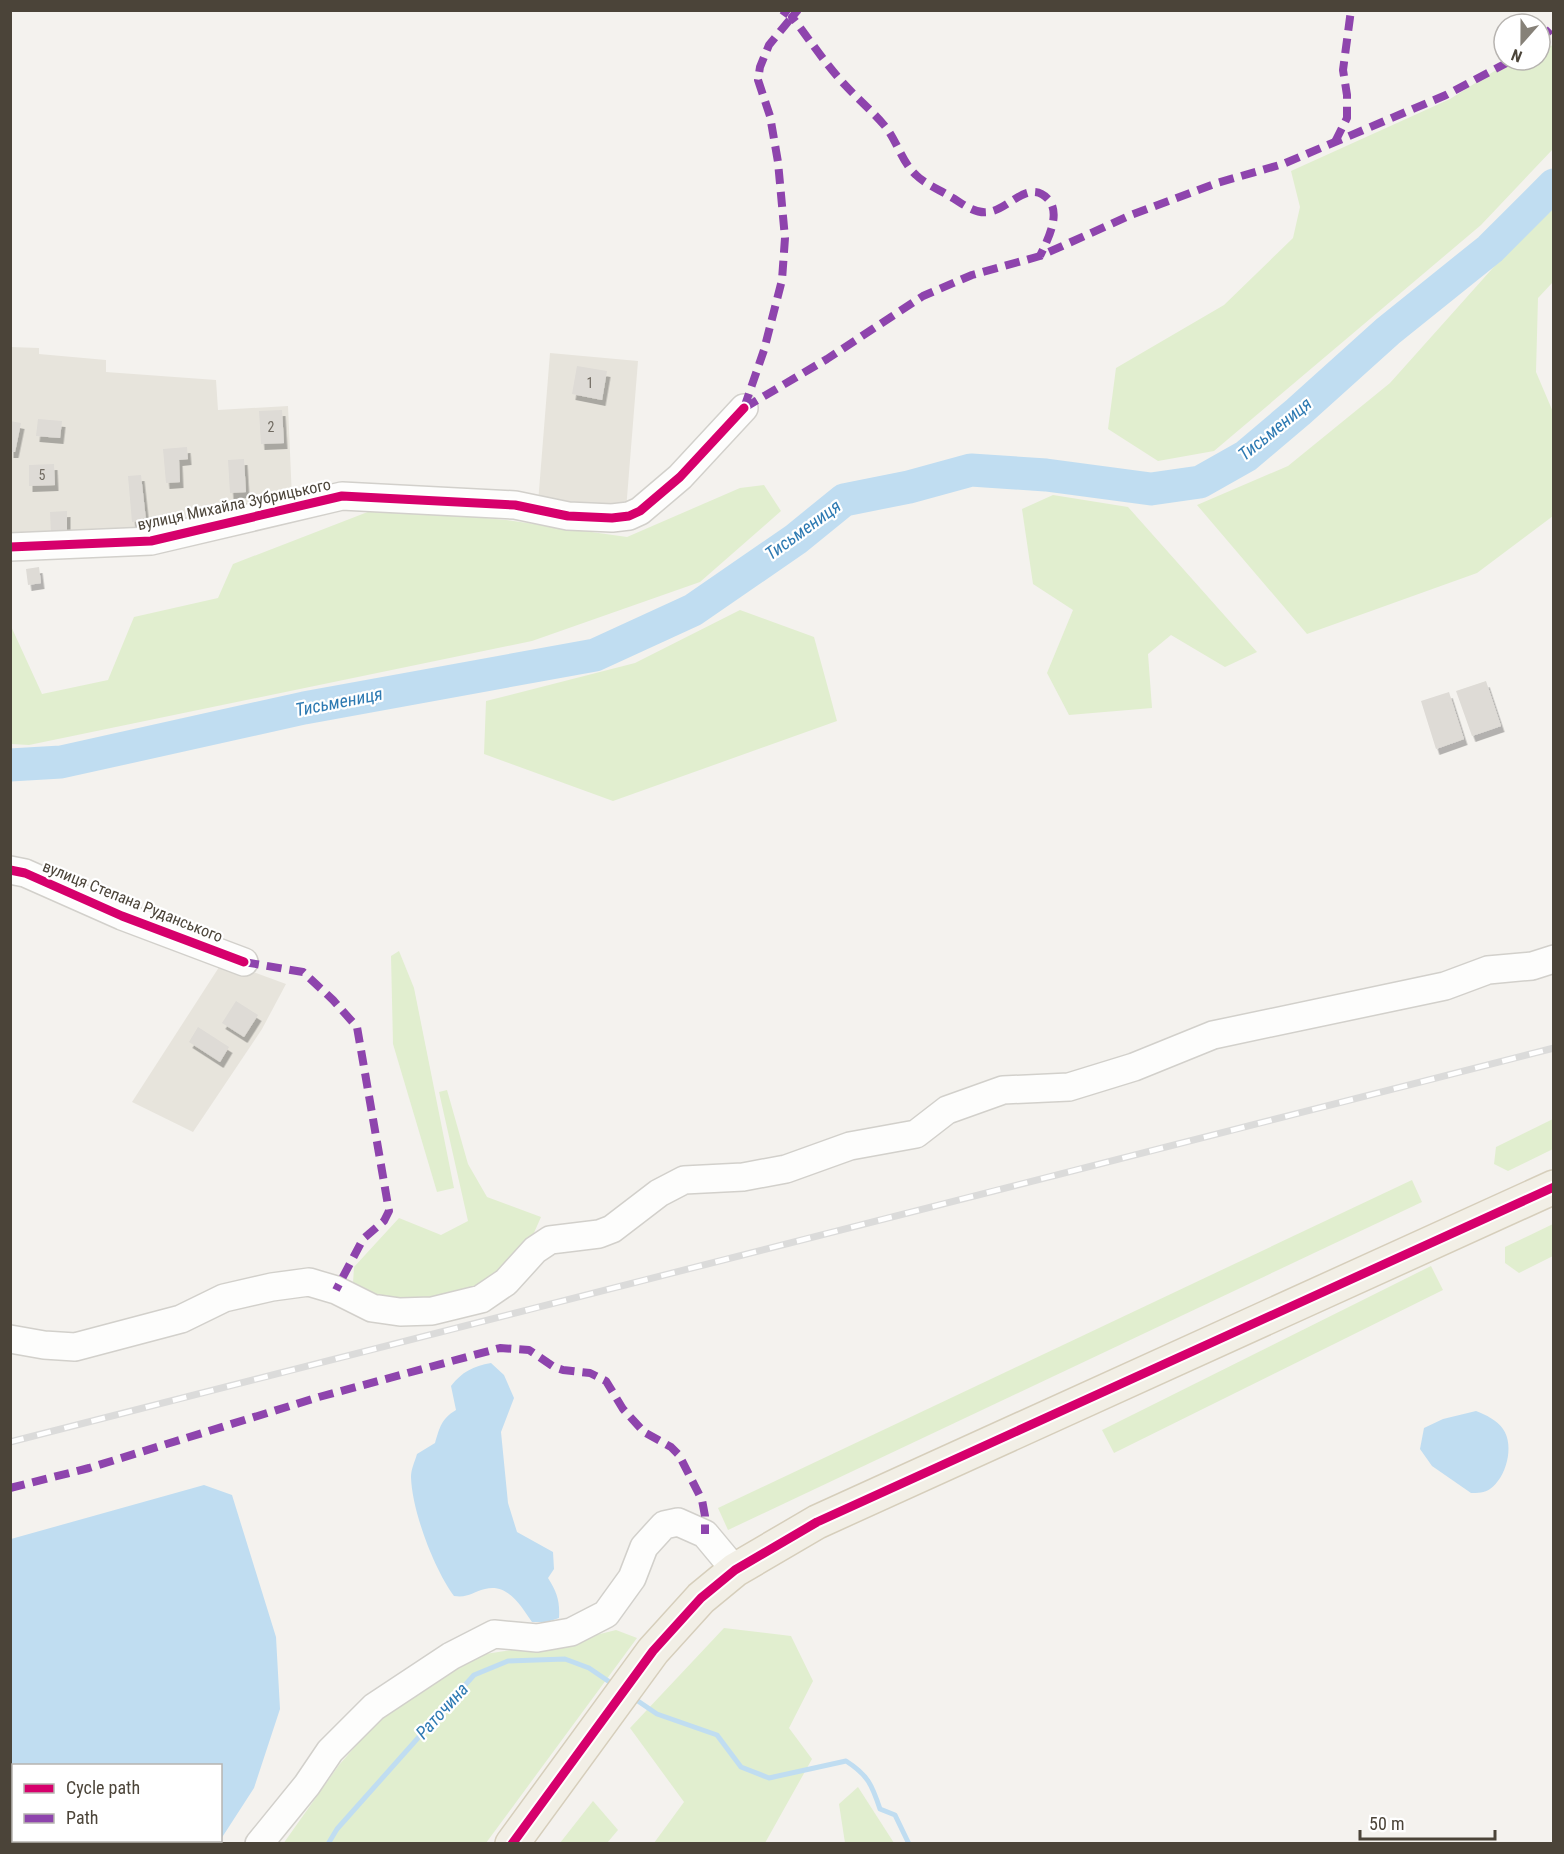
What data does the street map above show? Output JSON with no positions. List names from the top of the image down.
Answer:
{
  "streets": {
    "street": ["вулиця Михайла Зубрицького", "вулиця Степана Руданського"]
  },
  "water": ["Тисьмениця", "Раточина"],
  "house_numbers": ["1", "2", "5"],
  "legend": ["Cycle path", "Path"],
  "scale_bar": "50 m",
  "north": "bottom"
}
